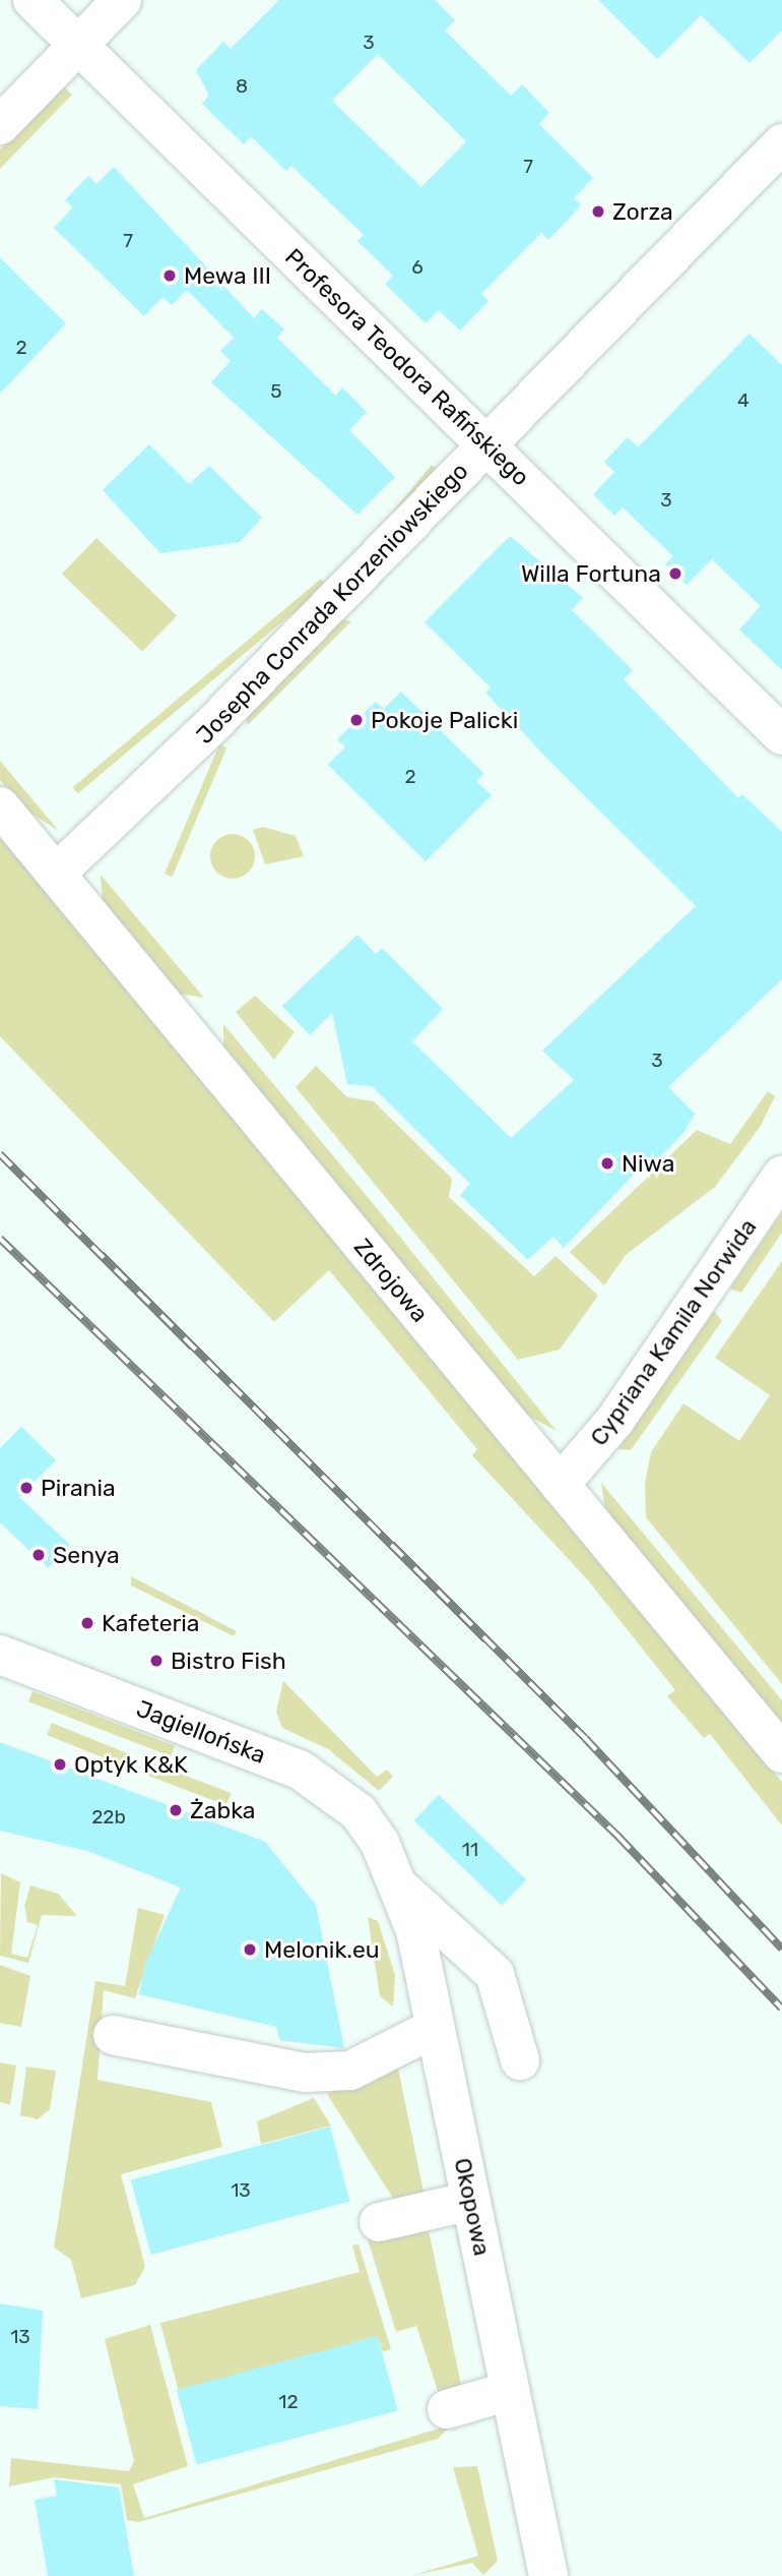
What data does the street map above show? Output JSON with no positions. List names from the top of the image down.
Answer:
{
  "streets": {
    "street": [
      "Profesora Teodora Rafińskiego",
      "Josepha Conrada Korzeniowskiego",
      "Zdrojowa",
      "Cypriana Kamila Norwida",
      "Jagiellońska",
      "Okopowa"
    ]
  },
  "crossings": [
    ["Profesora Teodora Rafińskiego", "Josepha Conrada Korzeniowskiego"],
    ["Josepha Conrada Korzeniowskiego", "Zdrojowa"],
    ["Zdrojowa", "Cypriana Kamila Norwida"],
    ["Jagiellońska", "Okopowa"]
  ],
  "places": [
    "Zorza",
    "Mewa III",
    "Willa Fortuna",
    "Pokoje Palicki",
    "Niwa",
    "Pirania",
    "Senya",
    "Kafeteria",
    "Bistro Fish",
    "Optyk K&K",
    "Żabka",
    "Melonik.eu"
  ],
  "house_numbers": [
    "3",
    "8",
    "7",
    "7",
    "6",
    "2",
    "5",
    "4",
    "3",
    "2",
    "3",
    "22b",
    "11",
    "13",
    "13",
    "12"
  ]
}
